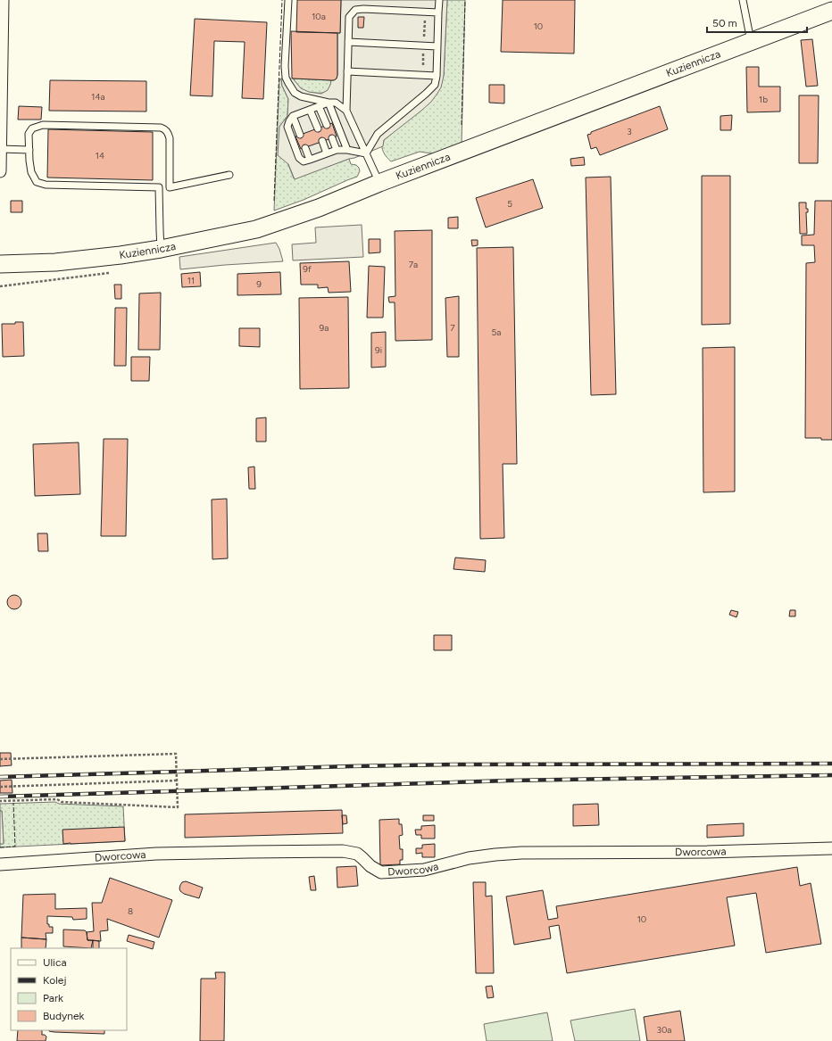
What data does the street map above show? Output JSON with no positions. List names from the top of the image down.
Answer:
{
  "streets": {
    "main road": ["Kuziennicza"],
    "street": ["Dworcowa"]
  },
  "house_numbers": [
    "10a",
    "10",
    "14a",
    "1b",
    "3",
    "14",
    "5",
    "7a",
    "9f",
    "11",
    "9",
    "9a",
    "7",
    "5a",
    "9i",
    "8",
    "10",
    "30a"
  ],
  "legend": [
    "Ulica",
    "Kolej",
    "Park",
    "Budynek"
  ],
  "scale_bar": "50 m"
}
